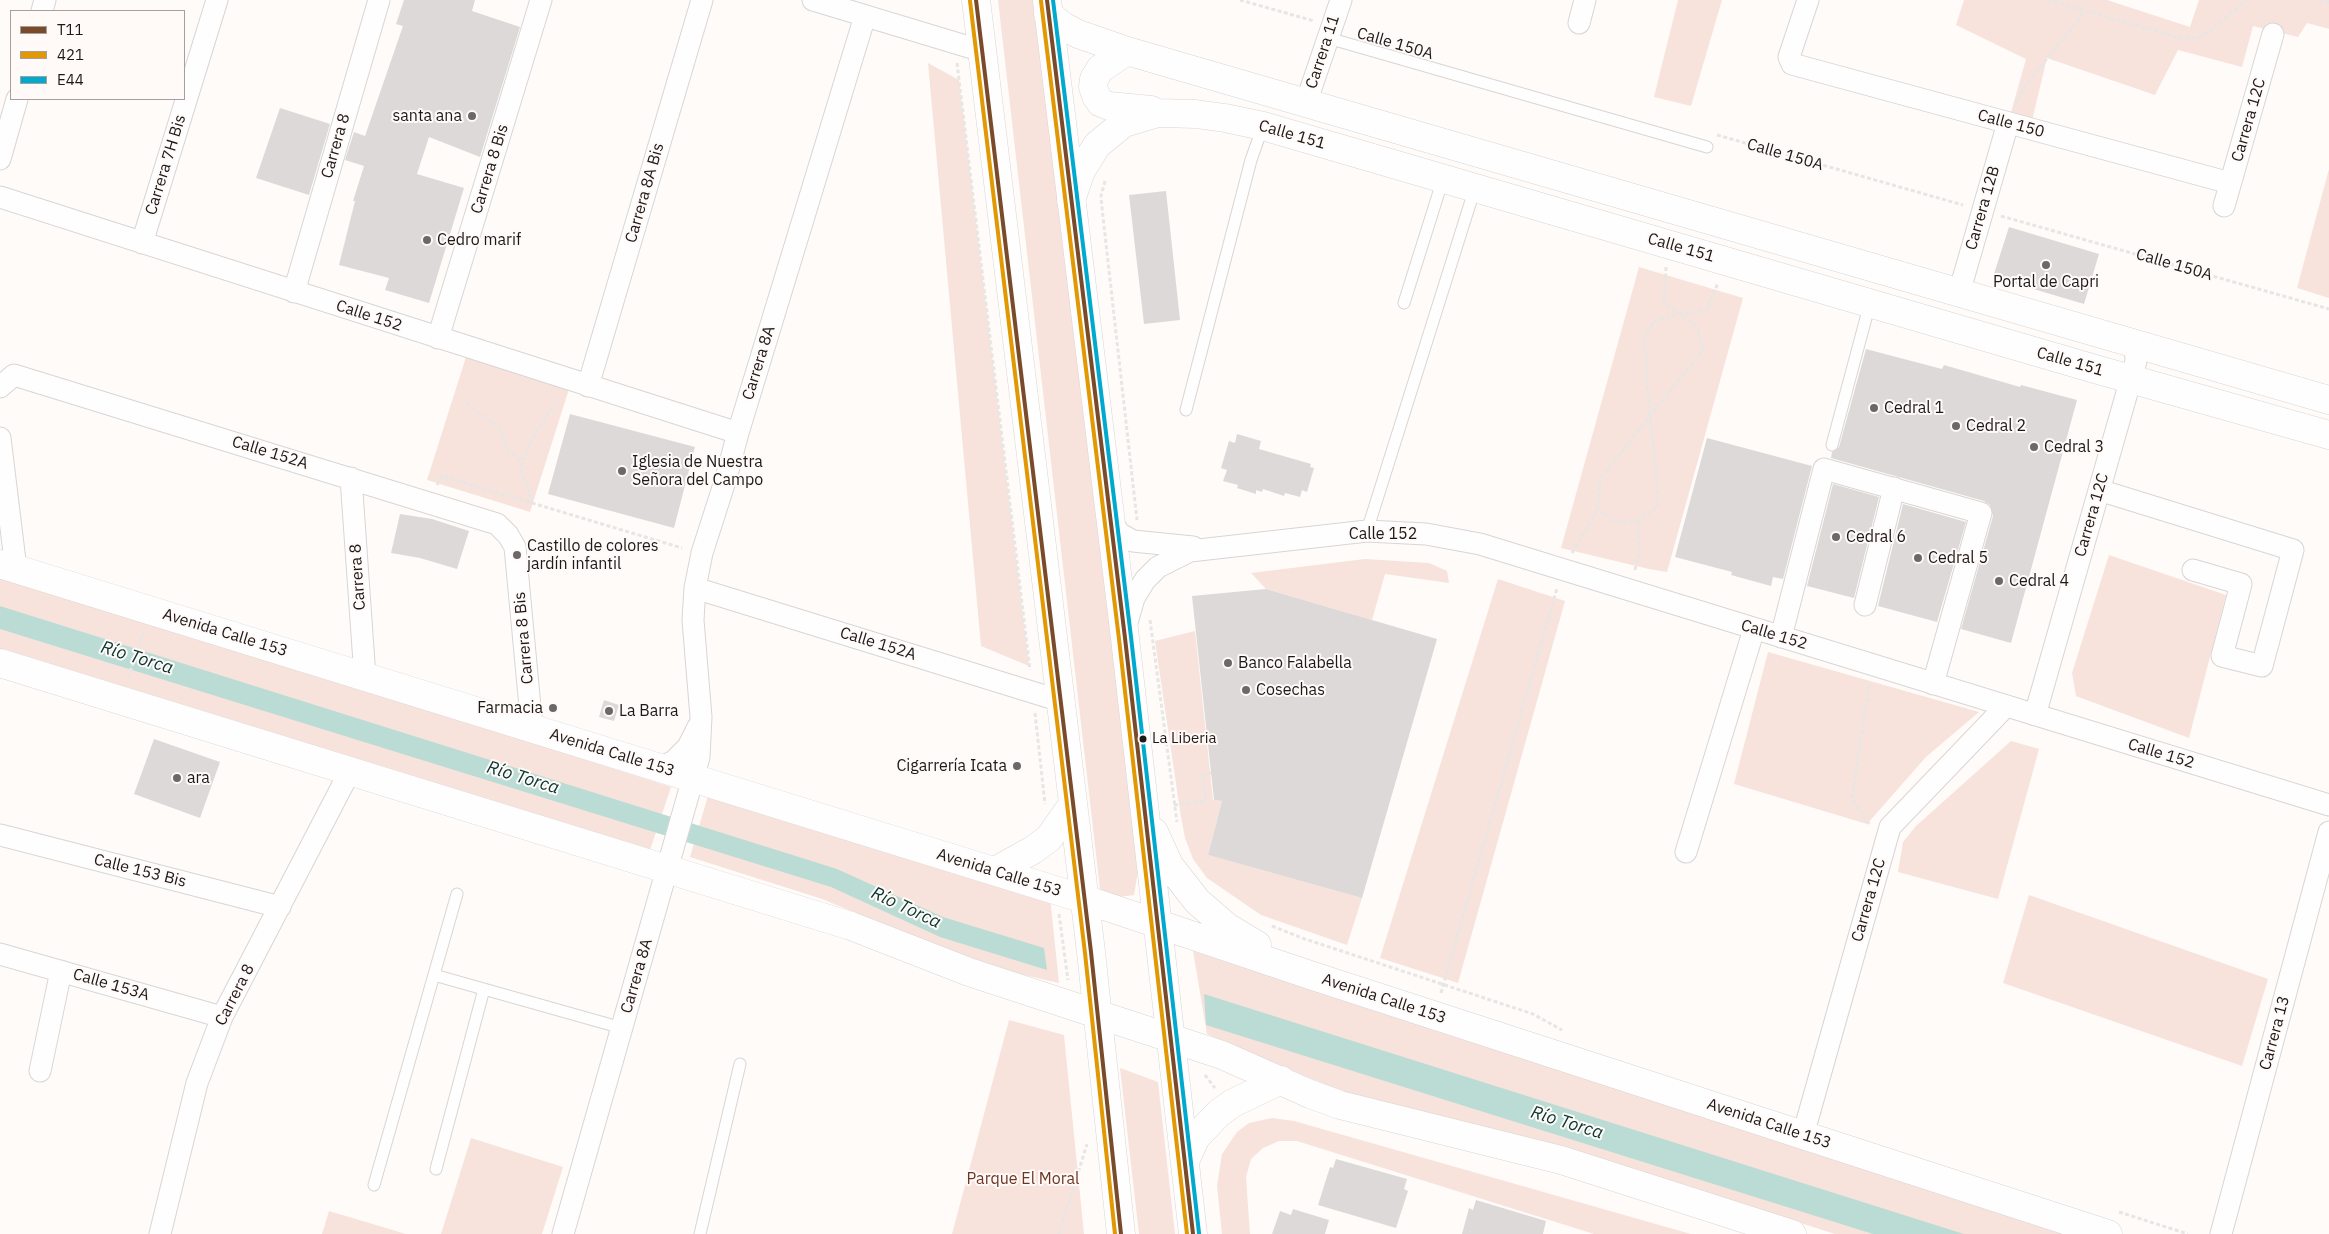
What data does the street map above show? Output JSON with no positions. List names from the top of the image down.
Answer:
{
  "streets": {
    "main road": ["Calle 151", "Avenida Calle 153"],
    "street": [
      "Carrera 11",
      "Carrera 12C",
      "Calle 150",
      "Carrera 8",
      "Carrera 7H Bis",
      "Carrera 8 Bis",
      "Carrera 8A Bis",
      "Carrera 12B",
      "Calle 152",
      "Carrera 8A",
      "Calle 152A",
      "Calle 153 Bis",
      "Calle 153A",
      "Carrera 13"
    ],
    "path": ["Calle 150A"]
  },
  "crossings": [
    ["Calle 150A", "Carrera 12B"],
    ["Carrera 12C", "Calle 150"],
    ["Carrera 12C", "Calle 151"],
    ["Carrera 12C", "Calle 152"],
    ["Carrera 12C", "Avenida Calle 153"],
    ["Calle 150", "Carrera 12B"],
    ["Carrera 8", "Calle 152"],
    ["Carrera 8", "Calle 152A"],
    ["Carrera 8", "Avenida Calle 153"],
    ["Carrera 8", "Calle 153 Bis"],
    ["Carrera 8", "Calle 153A"],
    ["Carrera 7H Bis", "Calle 152"],
    ["Carrera 8 Bis", "Calle 152"],
    ["Carrera 8 Bis", "Calle 152A"],
    ["Carrera 8 Bis", "Avenida Calle 153"],
    ["Carrera 8A Bis", "Calle 152"],
    ["Calle 152", "Carrera 8A"],
    ["Carrera 8A", "Calle 152A"],
    ["Carrera 8A", "Avenida Calle 153"]
  ],
  "water": ["Río Torca"],
  "parks": ["Parque El Moral"],
  "places": [
    "santa ana",
    "Cedro marif",
    "Portal de Capri",
    "Cedral 1",
    "Cedral 2",
    "Cedral 3",
    "Iglesia de Nuestra Señora del Campo",
    "Cedral 6",
    "Castillo de colores jardín infantil",
    "Cedral 5",
    "Cedral 4",
    "Banco Falabella",
    "Cosechas",
    "Farmacia",
    "La Barra",
    "La Liberia",
    "Cigarrería Icata",
    "ara"
  ],
  "lines": ["transit line T11", "transit line E44", "transit line 421"],
  "legend": ["T11", "421", "E44"]
}
